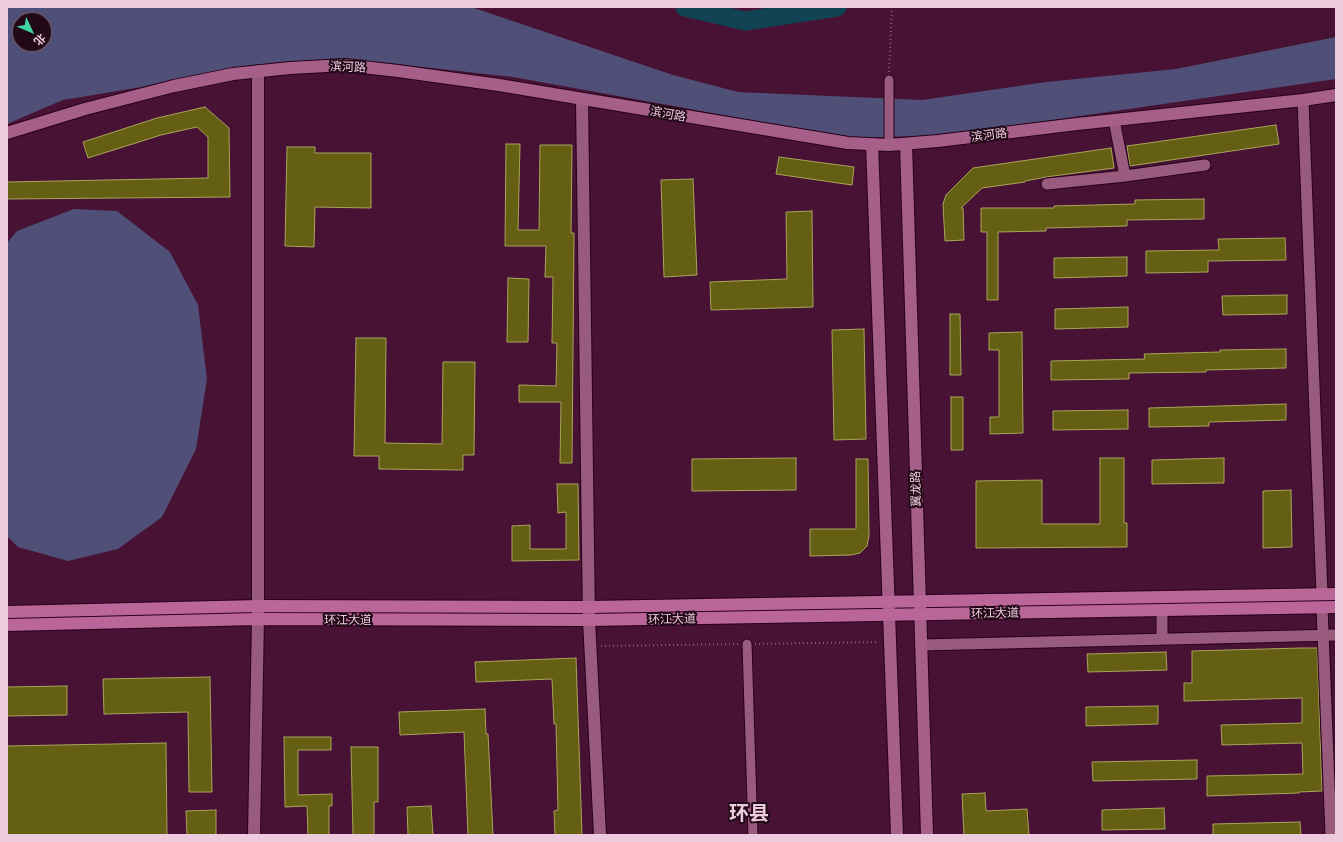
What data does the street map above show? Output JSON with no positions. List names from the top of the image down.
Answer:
{
  "streets": {
    "highway": ["环江大道"],
    "main road": ["滨河路", "翼龙路"]
  },
  "crossings": [
    ["滨河路", "翼龙路"],
    ["翼龙路", "环江大道"]
  ],
  "districts": ["环县"],
  "north": "bottom right"
}
